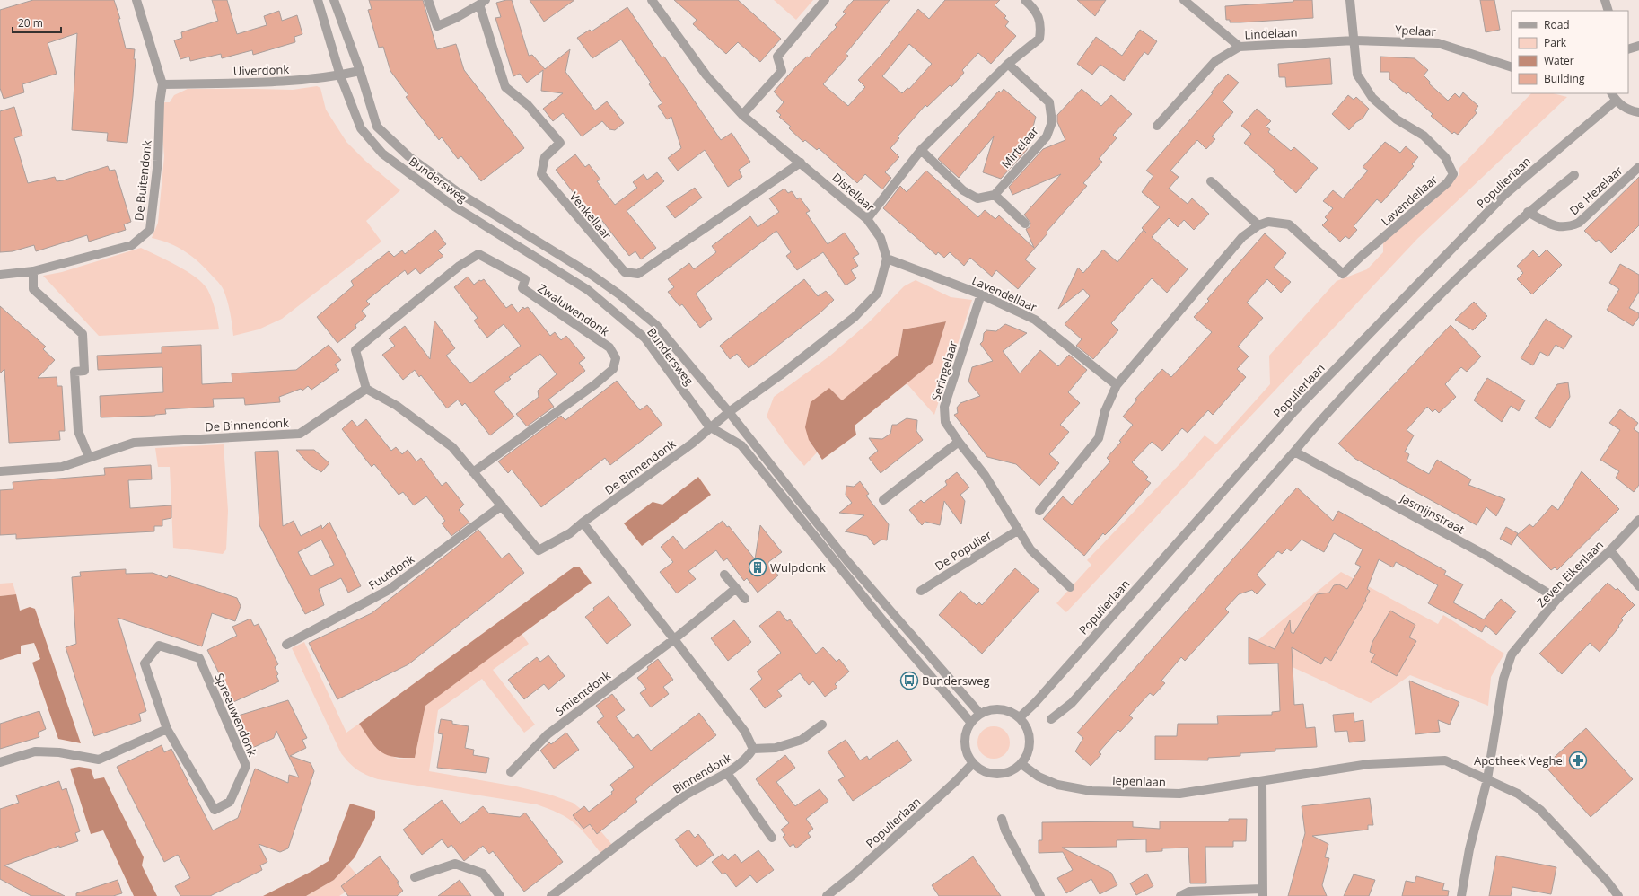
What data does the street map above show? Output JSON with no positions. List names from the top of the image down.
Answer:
{
  "streets": {
    "street": [
      "Ypelaar",
      "Lindelaan",
      "Uiverdonk",
      "Mirtelaar",
      "Bundersweg",
      "De Buitendonk",
      "Populierlaan",
      "De Hezelaar",
      "Distellaar",
      "Lavendellaar",
      "Venkellaar",
      "Zwaluwendonk",
      "Seringelaar",
      "De Binnendonk",
      "Jasmijnstraat",
      "De Populier",
      "Fuutdonk",
      "Zeven Eikenlaan",
      "Smientdonk",
      "Spreeuwendonk",
      "Binnendonk",
      "Iepenlaan"
    ]
  },
  "crossings": [
    ["Ypelaar", "Lindelaan"],
    ["Ypelaar", "Lavendellaar"],
    ["Lindelaan", "Lavendellaar"],
    ["Uiverdonk", "Bundersweg"],
    ["Uiverdonk", "De Buitendonk"],
    ["Bundersweg", "Populierlaan"],
    ["Bundersweg", "De Binnendonk"],
    ["Bundersweg", "Iepenlaan"],
    ["Populierlaan", "Iepenlaan"],
    ["Distellaar", "Lavendellaar"],
    ["Distellaar", "Venkellaar"],
    ["Lavendellaar", "Seringelaar"],
    ["Zwaluwendonk", "De Binnendonk"],
    ["De Binnendonk", "Fuutdonk"],
    ["Jasmijnstraat", "Zeven Eikenlaan"],
    ["Zeven Eikenlaan", "Iepenlaan"]
  ],
  "places": {
    "building": ["Wulpdonk"],
    "bus stop": ["Bundersweg"],
    "pharmacy": ["Apotheek Veghel"]
  },
  "legend": [
    "Road",
    "Park",
    "Water",
    "Building"
  ],
  "scale_bar": "20 m"
}
